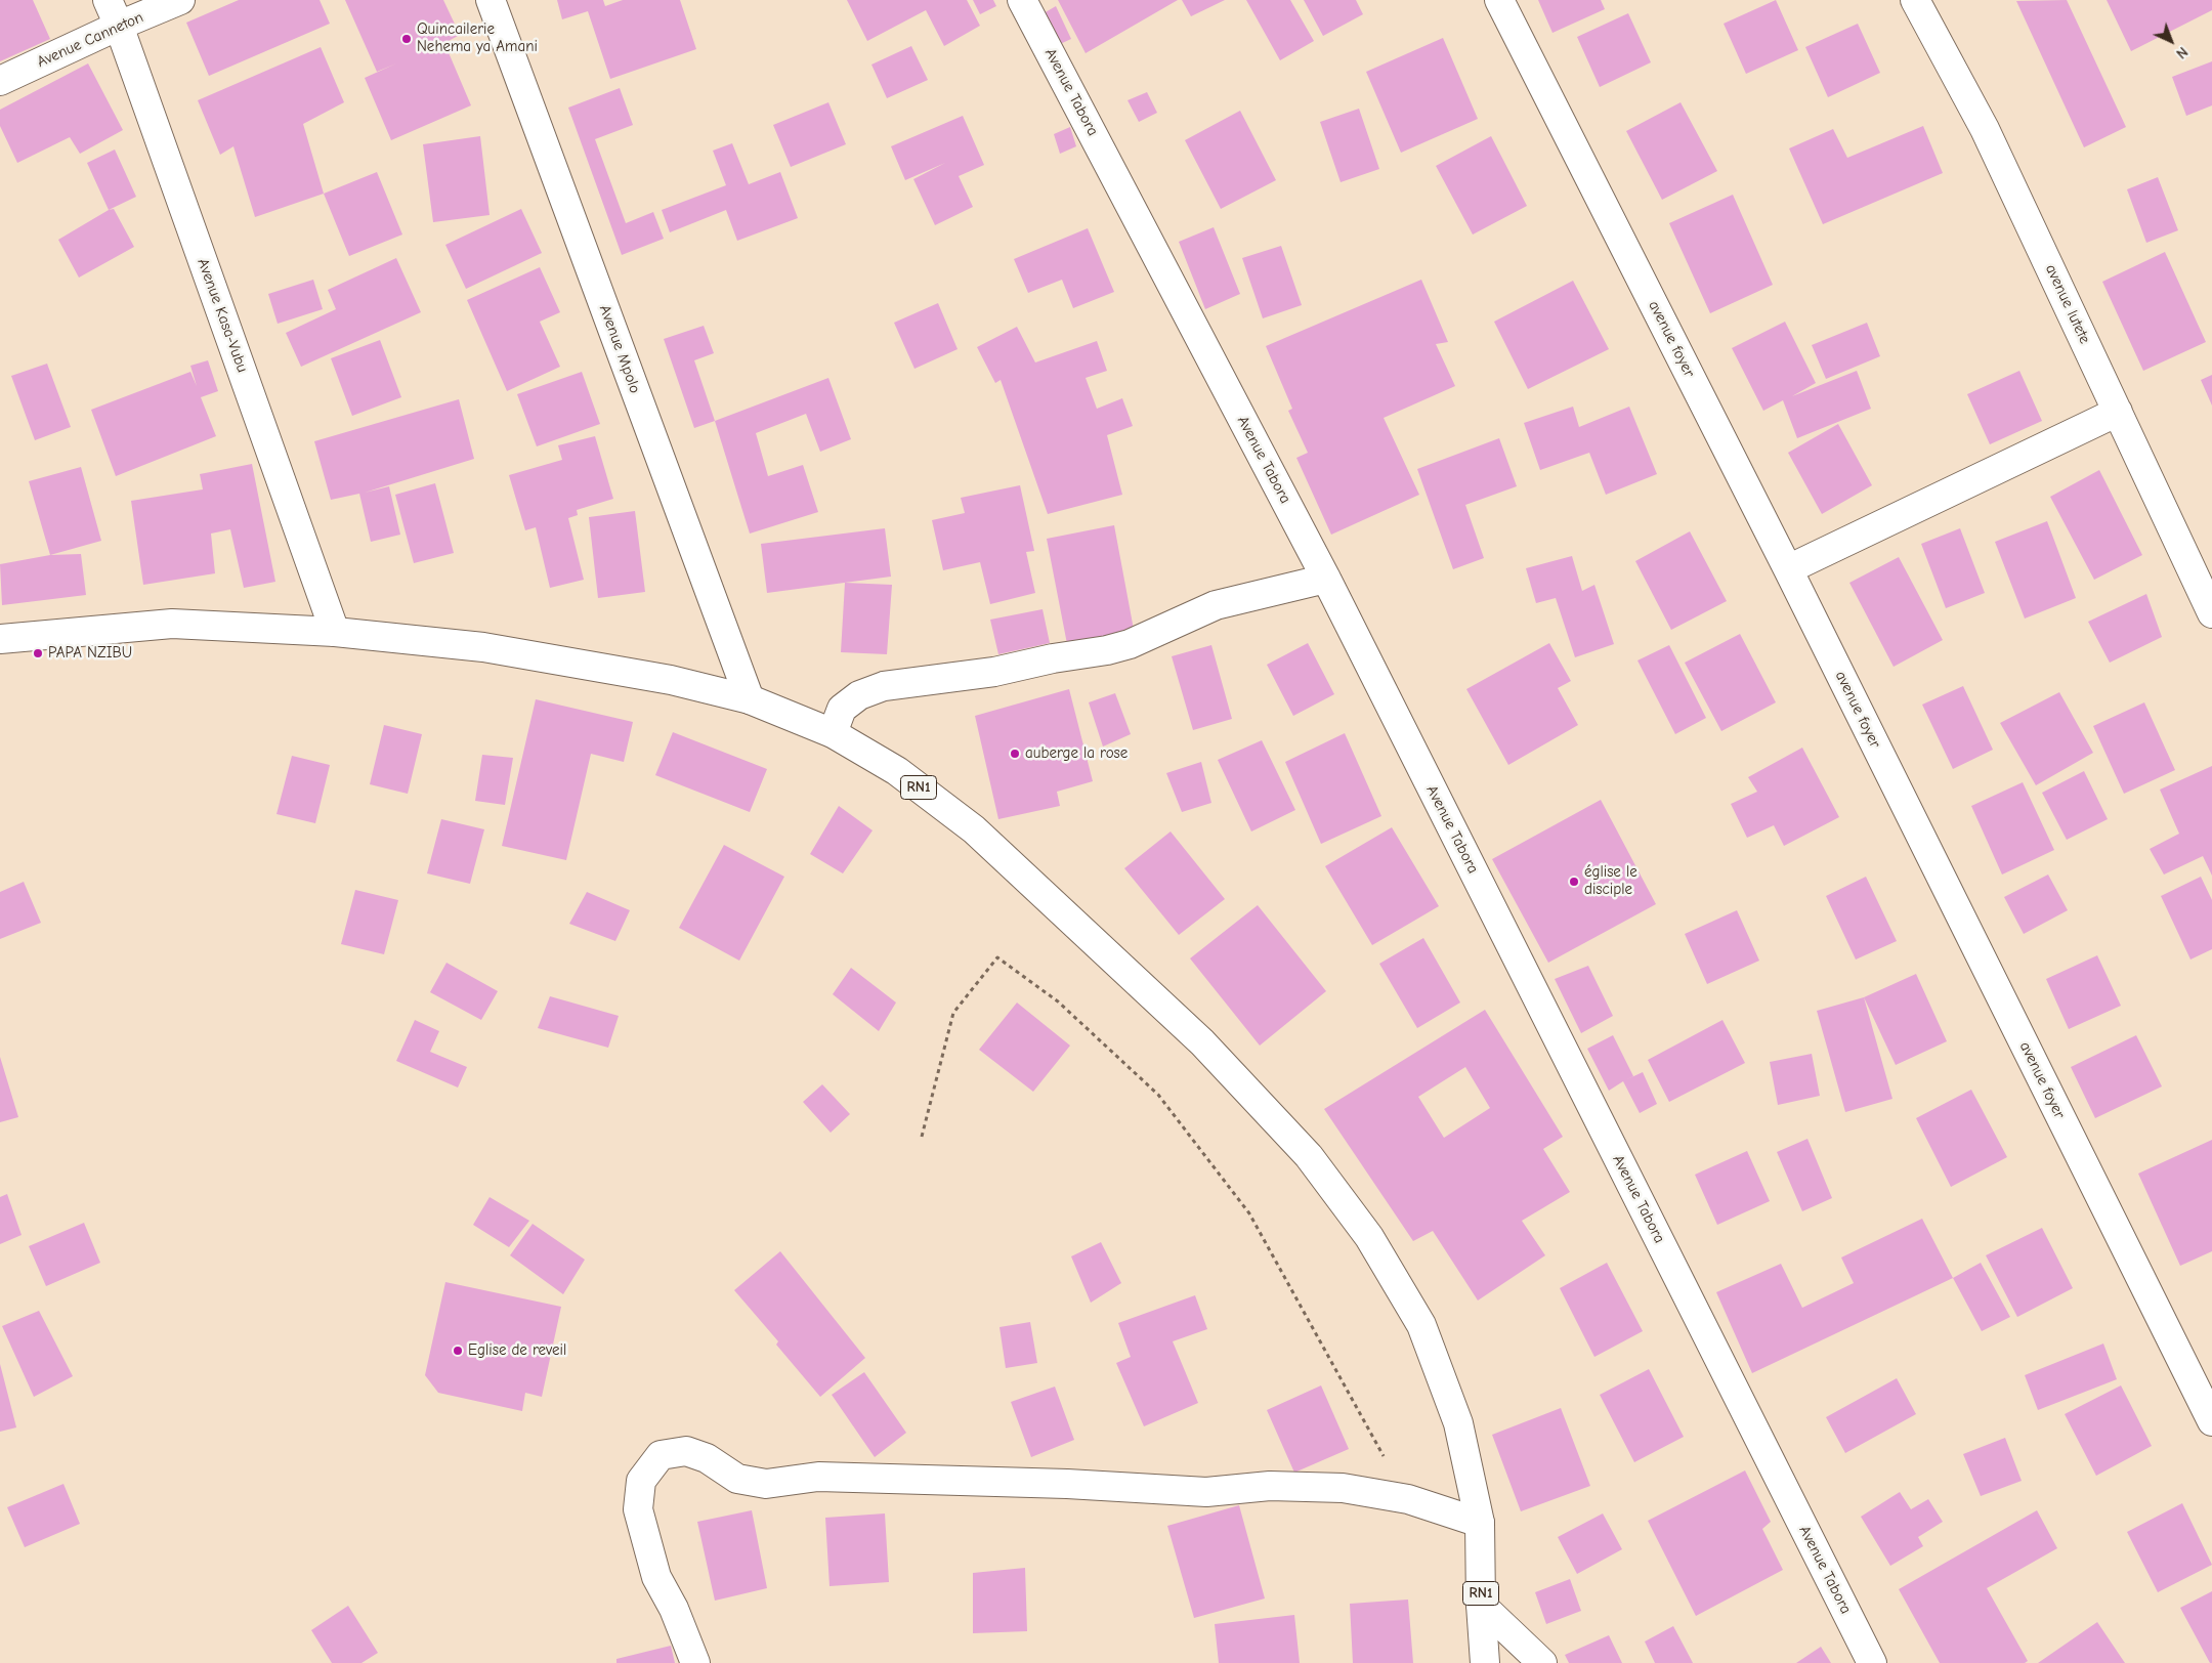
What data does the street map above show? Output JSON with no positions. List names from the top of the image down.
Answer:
{
  "streets": {
    "main road": [
      "Avenue Canneton",
      "Avenue Tabora",
      "avenue lutete",
      "Avenue Kasa-Vubu",
      "avenue foyer",
      "Avenue Mpolo",
      "RN1"
    ]
  },
  "crossings": [
    ["Avenue Canneton", "Avenue Kasa-Vubu"],
    ["Avenue Kasa-Vubu", "RN1"],
    ["Avenue Mpolo", "RN1"]
  ],
  "places": [
    "Quincailerie Nehema ya Amani",
    "PAPA NZIBU",
    "auberge la rose",
    "église le disciple",
    "Eglise de reveil"
  ],
  "north": "bottom right"
}
